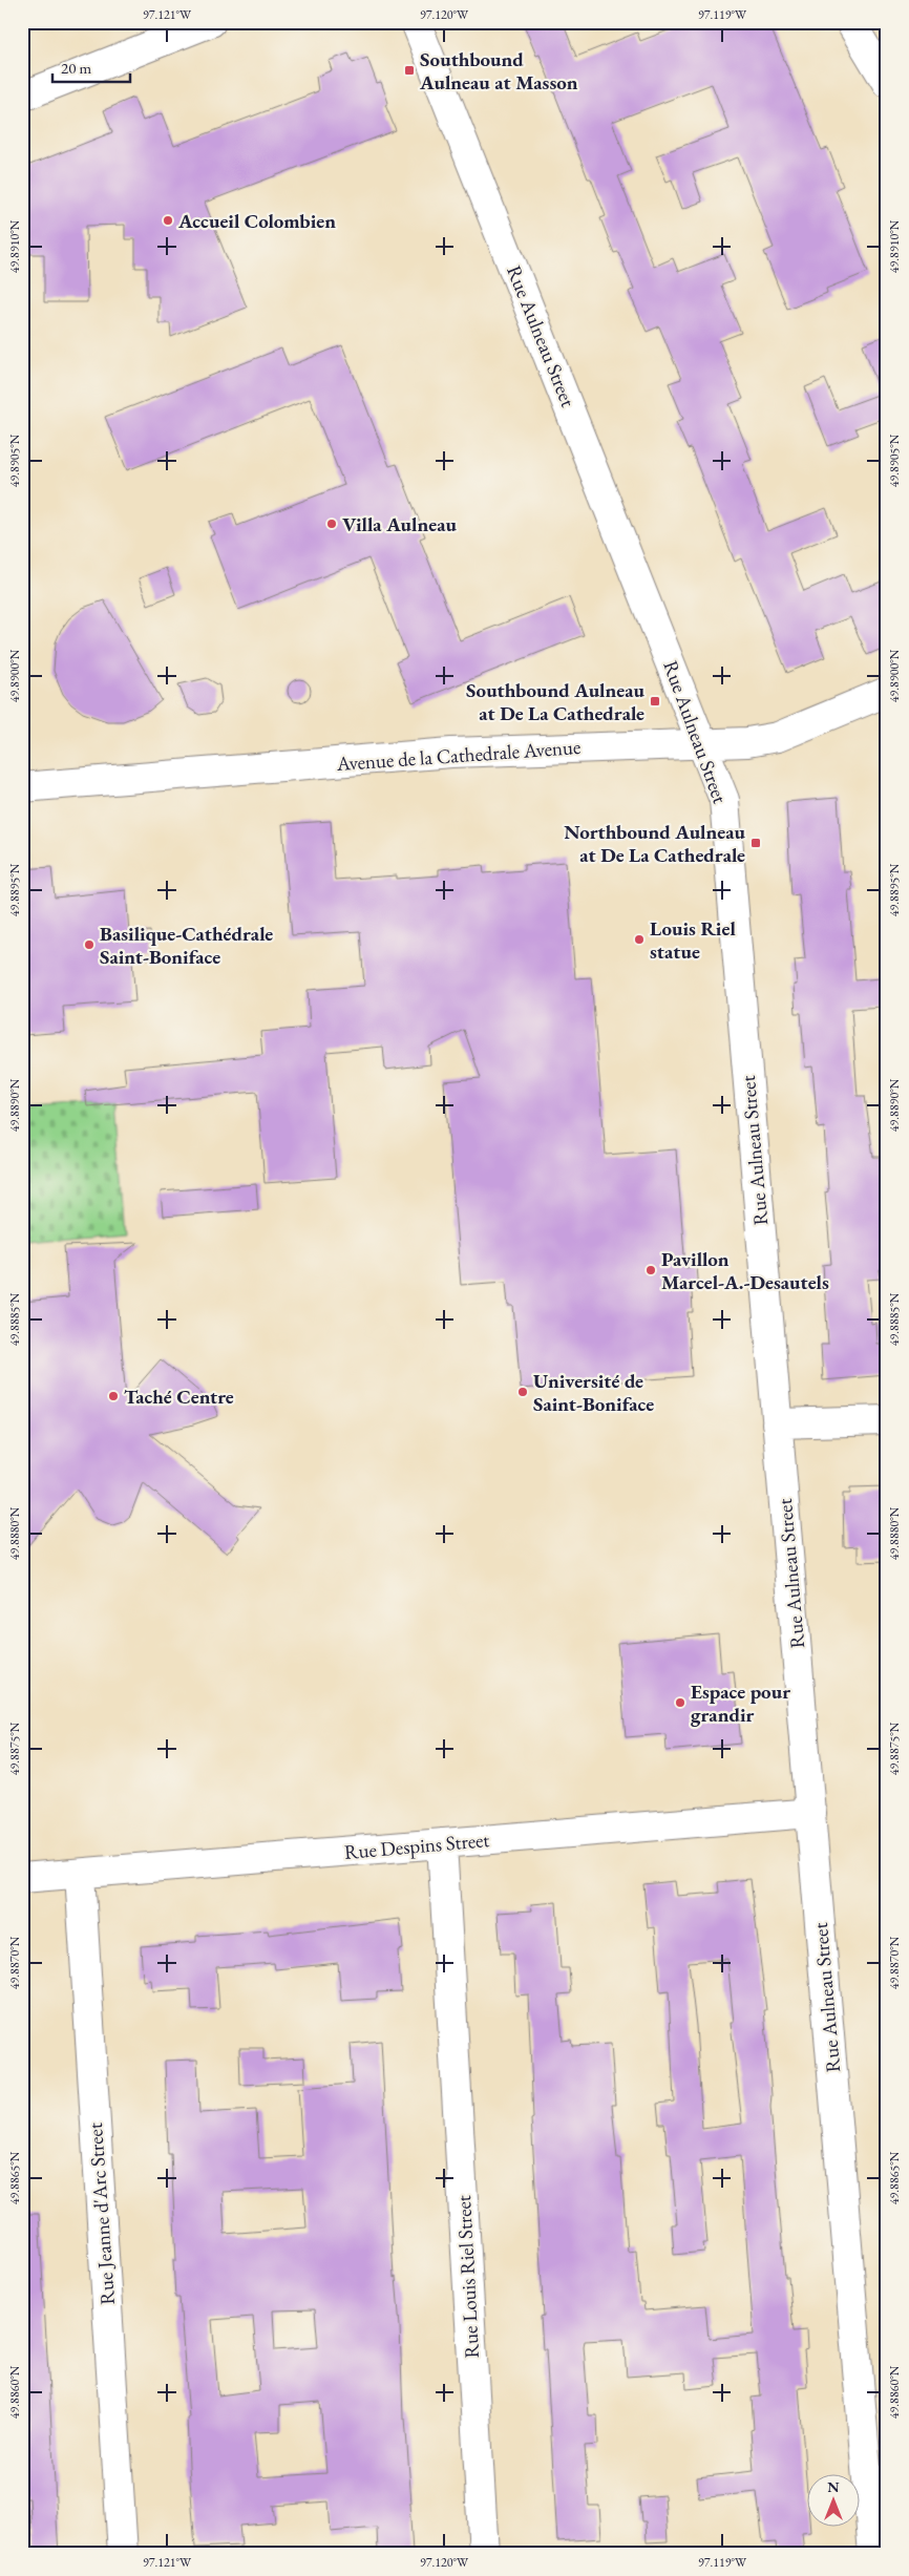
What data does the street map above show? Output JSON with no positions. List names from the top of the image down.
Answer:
{
  "streets": {
    "street": [
      "Rue Aulneau Street",
      "Avenue de la Cathedrale Avenue",
      "Rue Despins Street",
      "Rue Jeanne d'Arc Street",
      "Rue Louis Riel Street"
    ]
  },
  "crossings": [
    ["Rue Aulneau Street", "Avenue de la Cathedrale Avenue"],
    ["Rue Aulneau Street", "Rue Despins Street"],
    ["Rue Despins Street", "Rue Jeanne d'Arc Street"],
    ["Rue Despins Street", "Rue Louis Riel Street"]
  ],
  "places": {
    "transit": ["Southbound Aulneau at Masson", "Southbound Aulneau at De La Cathedrale", "Northbound Aulneau at De La Cathedrale"],
    "other": [
      "Accueil Colombien",
      "Villa Aulneau",
      "Louis Riel statue",
      "Basilique-Cathédrale Saint-Boniface",
      "Pavillon Marcel-A.-Desautels",
      "Université de Saint-Boniface",
      "Taché Centre",
      "Espace pour grandir"
    ]
  },
  "scale_bar": "20 m",
  "north": "top",
  "coordinates": [
    "97.121°W",
    "97.120°W",
    "97.119°W",
    "49.8910°N",
    "49.8905°N",
    "49.8900°N",
    "49.8895°N",
    "49.8890°N",
    "49.8885°N",
    "49.8880°N",
    "49.8875°N",
    "49.8870°N",
    "49.8865°N",
    "49.8860°N"
  ]
}
